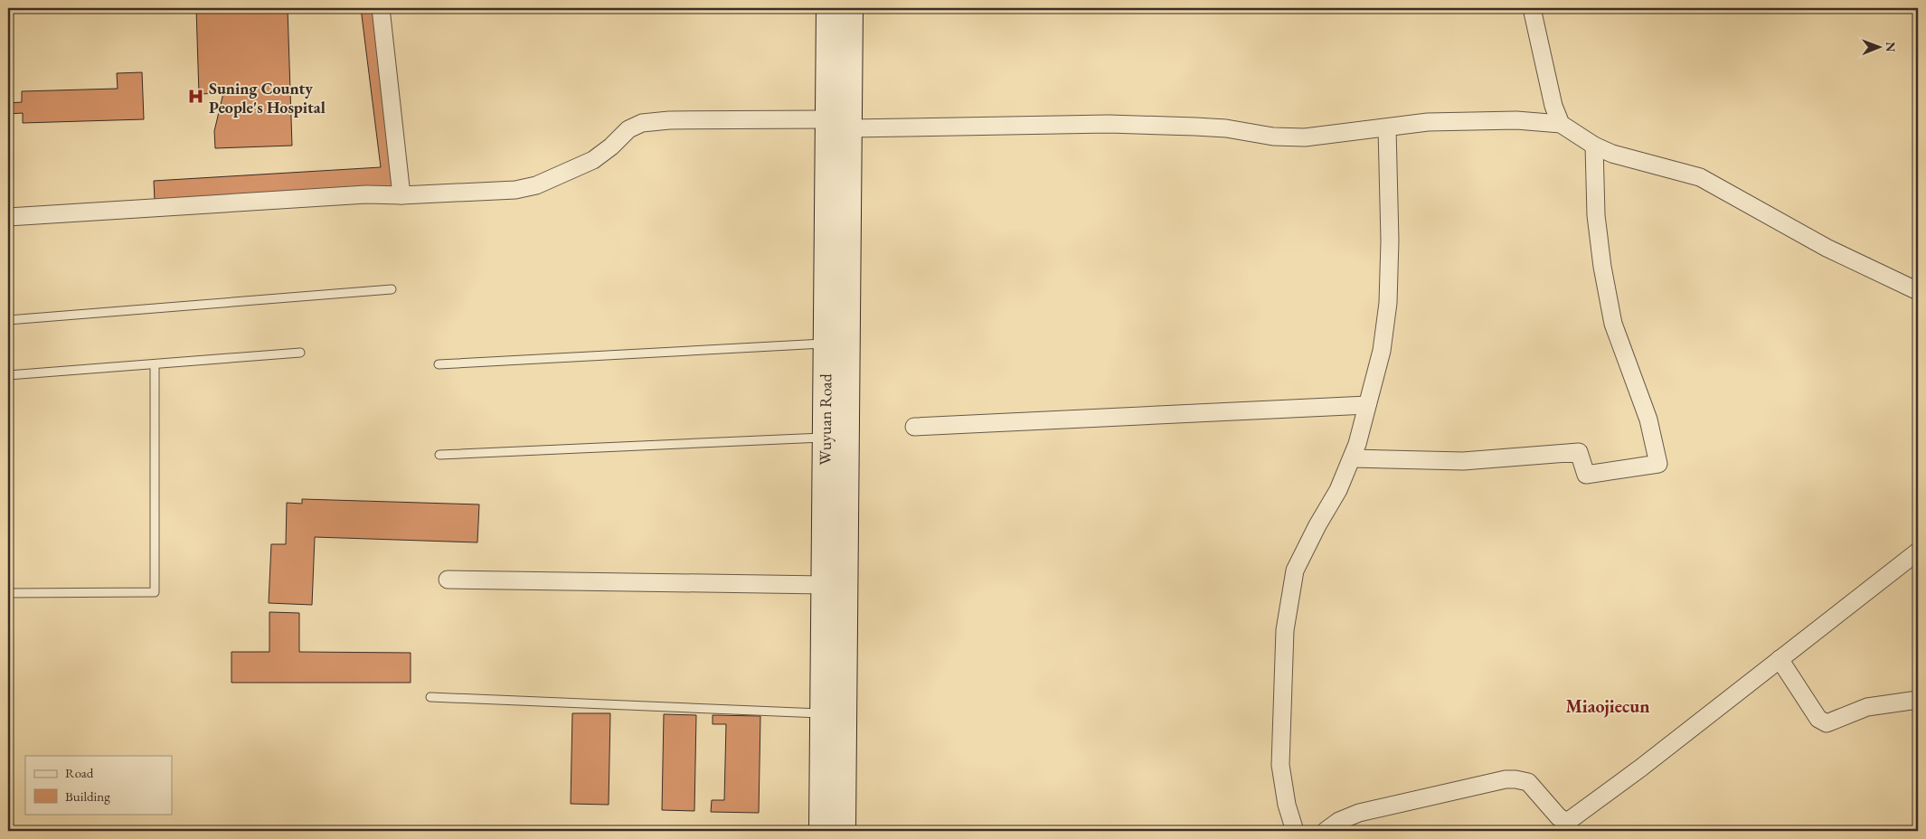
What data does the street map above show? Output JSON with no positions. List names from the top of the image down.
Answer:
{
  "streets": {
    "main road": ["Wuyuan Road"]
  },
  "districts": ["Miaojiecun"],
  "places": {
    "hospital": ["Suning County People's Hospital"]
  },
  "legend": ["Road", "Building"],
  "north": "right"
}
